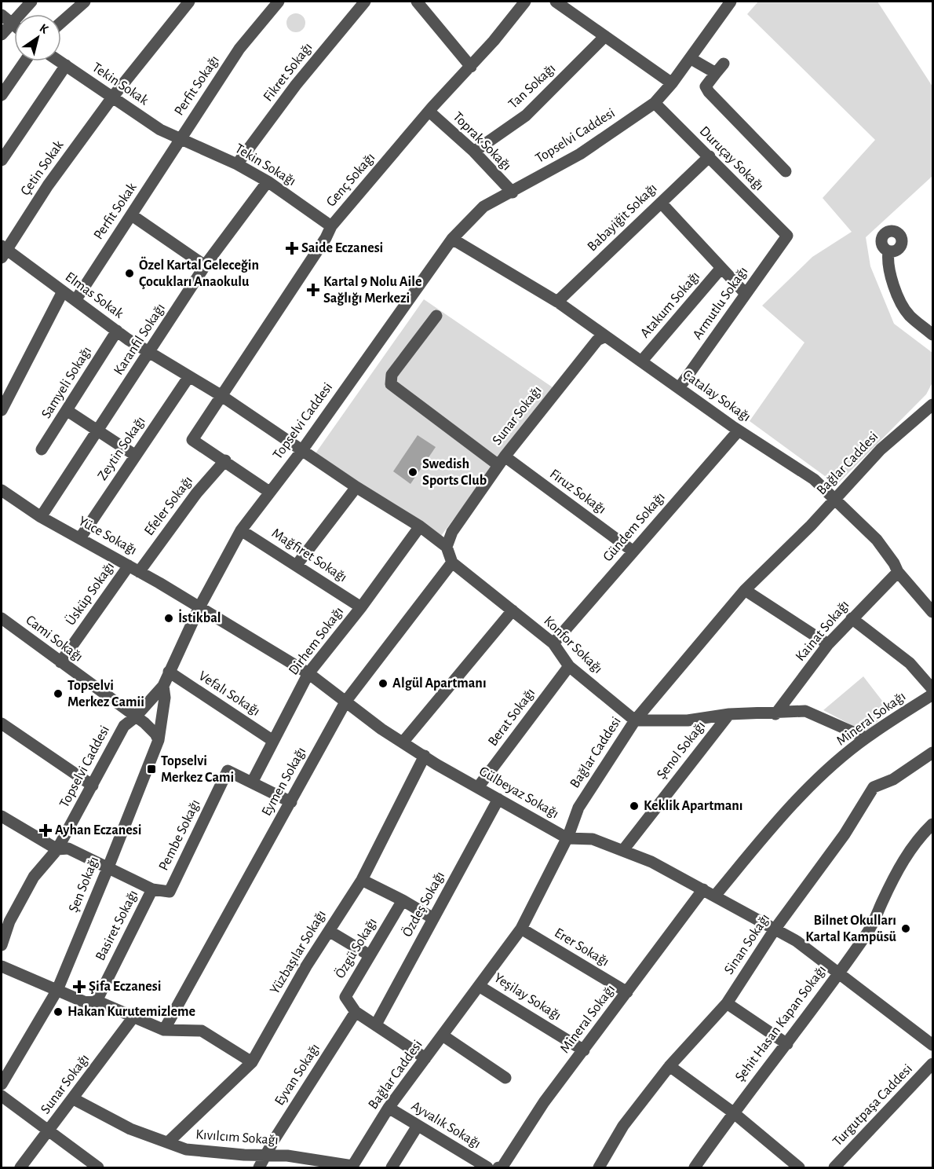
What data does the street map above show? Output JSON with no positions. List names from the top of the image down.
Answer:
{
  "streets": {
    "street": [
      "Fikret Sokağı",
      "Tekin Sokak",
      "Perfit Sokağı",
      "Tan Sokağı",
      "Topselvi Caddesi",
      "Toprak Sokağı",
      "Duruçay Sokağı",
      "Tekin Sokağı",
      "Çetin Sokak",
      "Genç Sokağı",
      "Perfit Sokak",
      "Babayiğit Sokağı",
      "Elmas Sokak",
      "Armutlu Sokağı",
      "Atakum Sokağı",
      "Karanfil Sokağı",
      "Samyeli Sokağı",
      "Çatalay Sokağı",
      "Sunar Sokağı",
      "Zeytin Sokağı",
      "Bağlar Caddesi",
      "Firuz Sokağı",
      "Efeler Sokağı",
      "Gündem Sokağı",
      "Yüce Sokağı",
      "Mağfiret Sokağı",
      "Üsküp Sokağı",
      "Kainat Sokağı",
      "Cami Sokağı",
      "Dirhem Sokağı",
      "Konfor Sokağı",
      "Vefalı Sokağı",
      "Berat Sokağı",
      "Mineral Sokağı",
      "Şenol Sokağı",
      "Eymen Sokağı",
      "Gülbeyaz Sokağı",
      "Pembe Sokağı",
      "Şen Sokağı",
      "Özdeş Sokağı",
      "Basiret Sokağı",
      "Sinan Sokağı",
      "Erer Sokağı",
      "Özgü Sokağı",
      "Yüzbaşılar Sokağı",
      "Yeşilay Sokağı",
      "Şehit Hasan Kapan Sokağı",
      "Eyvan Sokağı",
      "Turgutpaşa Caddesi",
      "Ayvalık Sokağı",
      "Kıvılcım Sokağı"
    ]
  },
  "crossings": [
    ["Fikret Sokağı", "Tekin Sokağı"],
    ["Tekin Sokak", "Perfit Sokağı"],
    ["Tekin Sokak", "Tekin Sokağı"],
    ["Tekin Sokak", "Çetin Sokak"],
    ["Tekin Sokak", "Perfit Sokak"],
    ["Perfit Sokağı", "Tekin Sokağı"],
    ["Perfit Sokağı", "Perfit Sokak"],
    ["Tan Sokağı", "Toprak Sokağı"],
    ["Topselvi Caddesi", "Toprak Sokağı"],
    ["Topselvi Caddesi", "Duruçay Sokağı"],
    ["Topselvi Caddesi", "Elmas Sokak"],
    ["Topselvi Caddesi", "Çatalay Sokağı"],
    ["Topselvi Caddesi", "Yüce Sokağı"],
    ["Topselvi Caddesi", "Mağfiret Sokağı"],
    ["Topselvi Caddesi", "Cami Sokağı"],
    ["Topselvi Caddesi", "Vefalı Sokağı"],
    ["Topselvi Caddesi", "Gülbeyaz Sokağı"],
    ["Topselvi Caddesi", "Şen Sokağı"],
    ["Toprak Sokağı", "Genç Sokağı"],
    ["Duruçay Sokağı", "Babayiğit Sokağı"],
    ["Duruçay Sokağı", "Armutlu Sokağı"],
    ["Tekin Sokağı", "Genç Sokağı"],
    ["Tekin Sokağı", "Perfit Sokak"],
    ["Tekin Sokağı", "Karanfil Sokağı"],
    ["Çetin Sokak", "Elmas Sokak"],
    ["Genç Sokağı", "Elmas Sokak"],
    ["Genç Sokağı", "Efeler Sokağı"],
    ["Perfit Sokak", "Elmas Sokak"],
    ["Babayiğit Sokağı", "Çatalay Sokağı"],
    ["Elmas Sokak", "Karanfil Sokağı"],
    ["Elmas Sokak", "Samyeli Sokağı"],
    ["Elmas Sokak", "Zeytin Sokağı"],
    ["Armutlu Sokağı", "Çatalay Sokağı"],
    ["Atakum Sokağı", "Çatalay Sokağı"],
    ["Karanfil Sokağı", "Yüce Sokağı"],
    ["Çatalay Sokağı", "Sunar Sokağı"],
    ["Çatalay Sokağı", "Bağlar Caddesi"],
    ["Çatalay Sokağı", "Gündem Sokağı"],
    ["Çatalay Sokağı", "Kainat Sokağı"],
    ["Sunar Sokağı", "Firuz Sokağı"],
    ["Sunar Sokağı", "Kıvılcım Sokağı"],
    ["Zeytin Sokağı", "Yüce Sokağı"],
    ["Bağlar Caddesi", "Konfor Sokağı"],
    ["Bağlar Caddesi", "Gülbeyaz Sokağı"],
    ["Bağlar Caddesi", "Erer Sokağı"],
    ["Bağlar Caddesi", "Yeşilay Sokağı"],
    ["Bağlar Caddesi", "Ayvalık Sokağı"],
    ["Bağlar Caddesi", "Kıvılcım Sokağı"],
    ["Firuz Sokağı", "Gündem Sokağı"],
    ["Efeler Sokağı", "Yüce Sokağı"],
    ["Efeler Sokağı", "Üsküp Sokağı"],
    ["Gündem Sokağı", "Konfor Sokağı"],
    ["Yüce Sokağı", "Üsküp Sokağı"],
    ["Yüce Sokağı", "Gülbeyaz Sokağı"],
    ["Mağfiret Sokağı", "Dirhem Sokağı"],
    ["Üsküp Sokağı", "Cami Sokağı"],
    ["Cami Sokağı", "Şen Sokağı"],
    ["Dirhem Sokağı", "Vefalı Sokağı"],
    ["Dirhem Sokağı", "Gülbeyaz Sokağı"],
    ["Dirhem Sokağı", "Pembe Sokağı"],
    ["Konfor Sokağı", "Berat Sokağı"],
    ["Konfor Sokağı", "Eymen Sokağı"],
    ["Berat Sokağı", "Gülbeyaz Sokağı"],
    ["Mineral Sokağı", "Gülbeyaz Sokağı"],
    ["Mineral Sokağı", "Erer Sokağı"],
    ["Mineral Sokağı", "Yeşilay Sokağı"],
    ["Şenol Sokağı", "Gülbeyaz Sokağı"],
    ["Eymen Sokağı", "Gülbeyaz Sokağı"],
    ["Eymen Sokağı", "Pembe Sokağı"],
    ["Gülbeyaz Sokağı", "Özdeş Sokağı"],
    ["Gülbeyaz Sokağı", "Sinan Sokağı"],
    ["Gülbeyaz Sokağı", "Yüzbaşılar Sokağı"],
    ["Gülbeyaz Sokağı", "Şehit Hasan Kapan Sokağı"],
    ["Pembe Sokağı", "Basiret Sokağı"],
    ["Özgü Sokağı", "Eyvan Sokağı"],
    ["Yüzbaşılar Sokağı", "Kıvılcım Sokağı"],
    ["Eyvan Sokağı", "Kıvılcım Sokağı"]
  ],
  "places": {
    "health": [
      "Saide Eczanesi",
      "Kartal 9 Nolu Aile Sağlığı Merkezi",
      "Ayhan Eczanesi",
      "Şifa Eczanesi"
    ],
    "other": [
      "Özel Kartal Geleceğin Çocukları Anaokulu",
      "Swedish Sports Club",
      "İstikbal",
      "Algül Apartmanı",
      "Topselvi Merkez Camii",
      "Keklik Apartmanı",
      "Bilnet Okulları Kartal Kampüsü",
      "Hakan Kurutemizleme"
    ],
    "transit": ["Topselvi Merkez Cami"]
  },
  "north": "top right"
}
